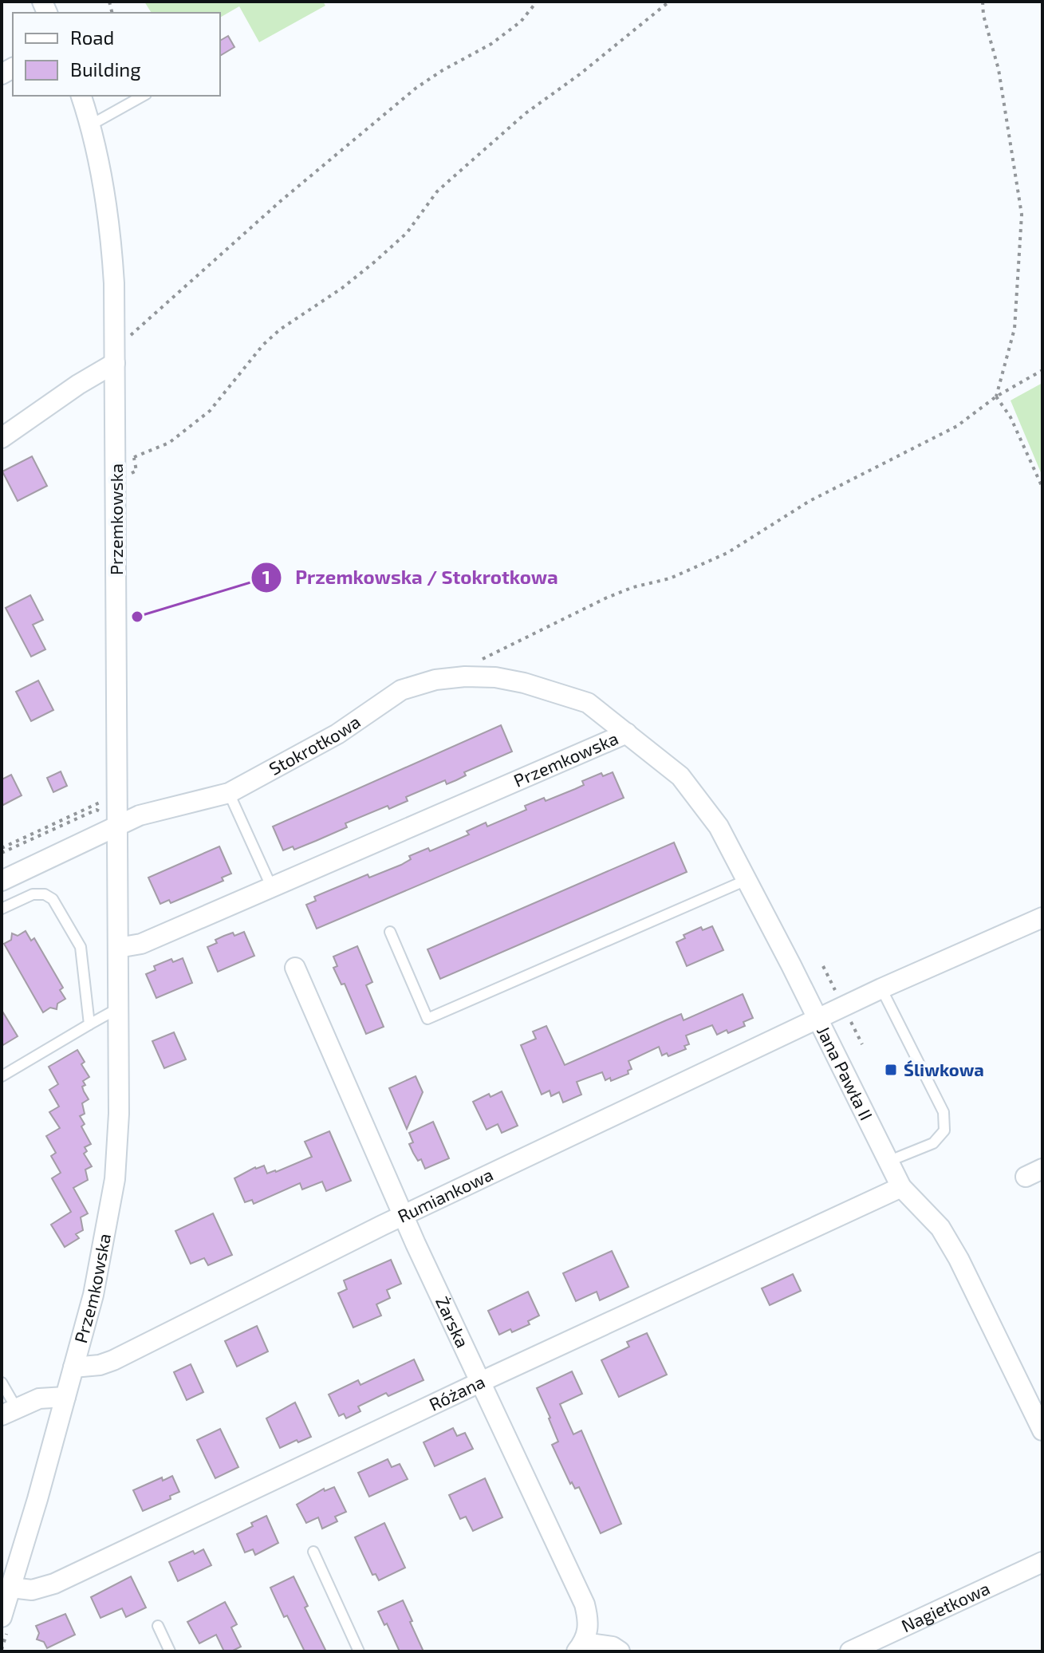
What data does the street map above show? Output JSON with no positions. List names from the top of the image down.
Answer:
{
  "streets": {
    "street": [
      "Przemkowska",
      "Stokrotkowa",
      "Jana Pawła II",
      "Rumiankowa",
      "Żarska",
      "Różana",
      "Nagietkowa"
    ]
  },
  "crossings": [
    ["Przemkowska", "Stokrotkowa"],
    ["Przemkowska", "Jana Pawła II"],
    ["Przemkowska", "Rumiankowa"],
    ["Przemkowska", "Różana"],
    ["Stokrotkowa", "Jana Pawła II"],
    ["Jana Pawła II", "Rumiankowa"],
    ["Jana Pawła II", "Różana"],
    ["Rumiankowa", "Żarska"],
    ["Żarska", "Różana"]
  ],
  "places": {
    "other": ["Przemkowska / Stokrotkowa"],
    "transit": ["Śliwkowa"]
  },
  "legend": ["Road", "Building"]
}
